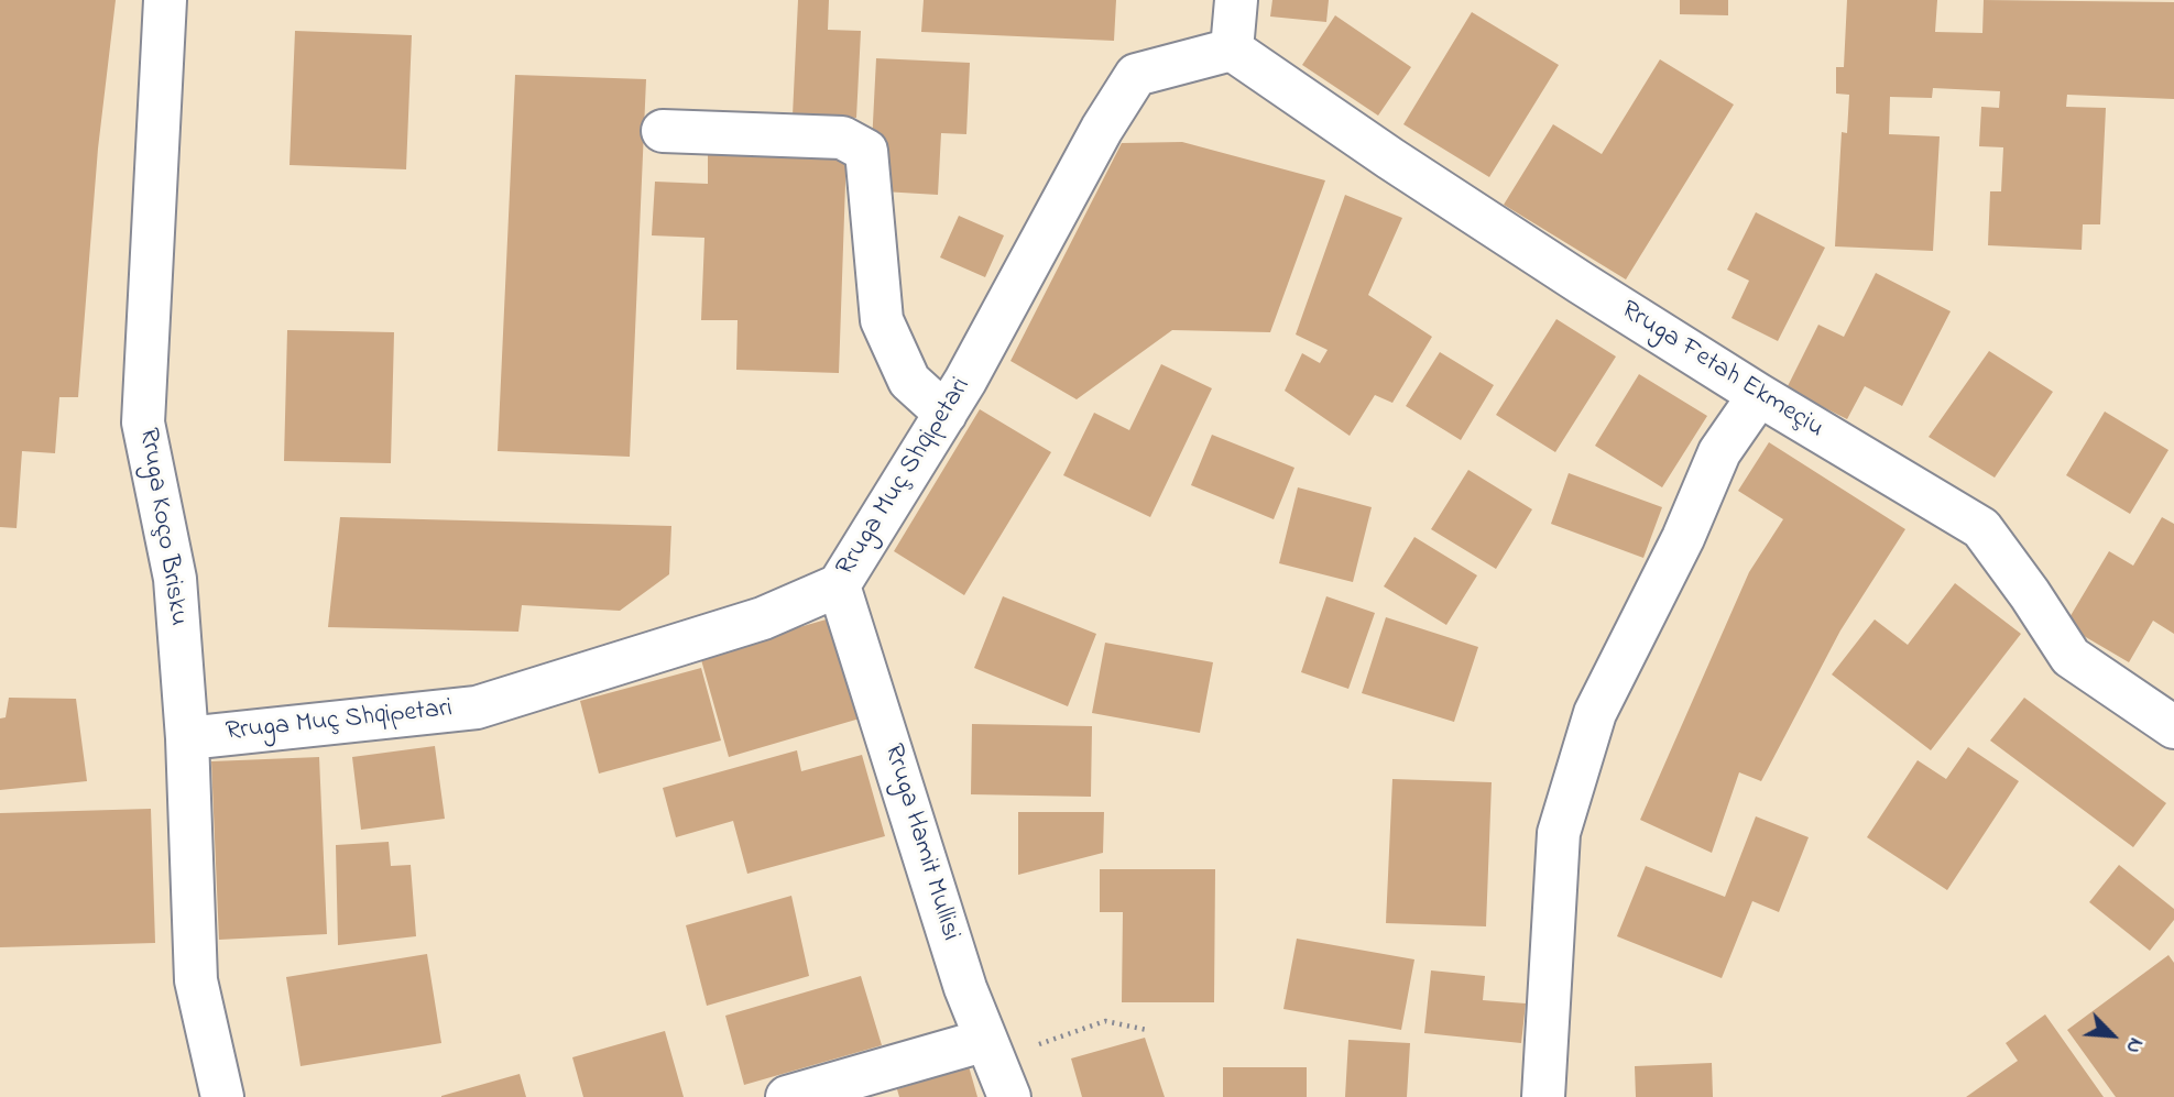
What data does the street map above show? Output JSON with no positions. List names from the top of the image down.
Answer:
{
  "streets": {
    "street": [
      "Rruga Fetah Ekmeçiu",
      "Rruga Muç Shqipetari",
      "Rruga Koço Brisku",
      "Rruga Hamit Mullisi"
    ]
  },
  "crossings": [
    ["Rruga Fetah Ekmeçiu", "Rruga Muç Shqipetari"],
    ["Rruga Muç Shqipetari", "Rruga Koço Brisku"],
    ["Rruga Muç Shqipetari", "Rruga Hamit Mullisi"]
  ],
  "north": "bottom right"
}
